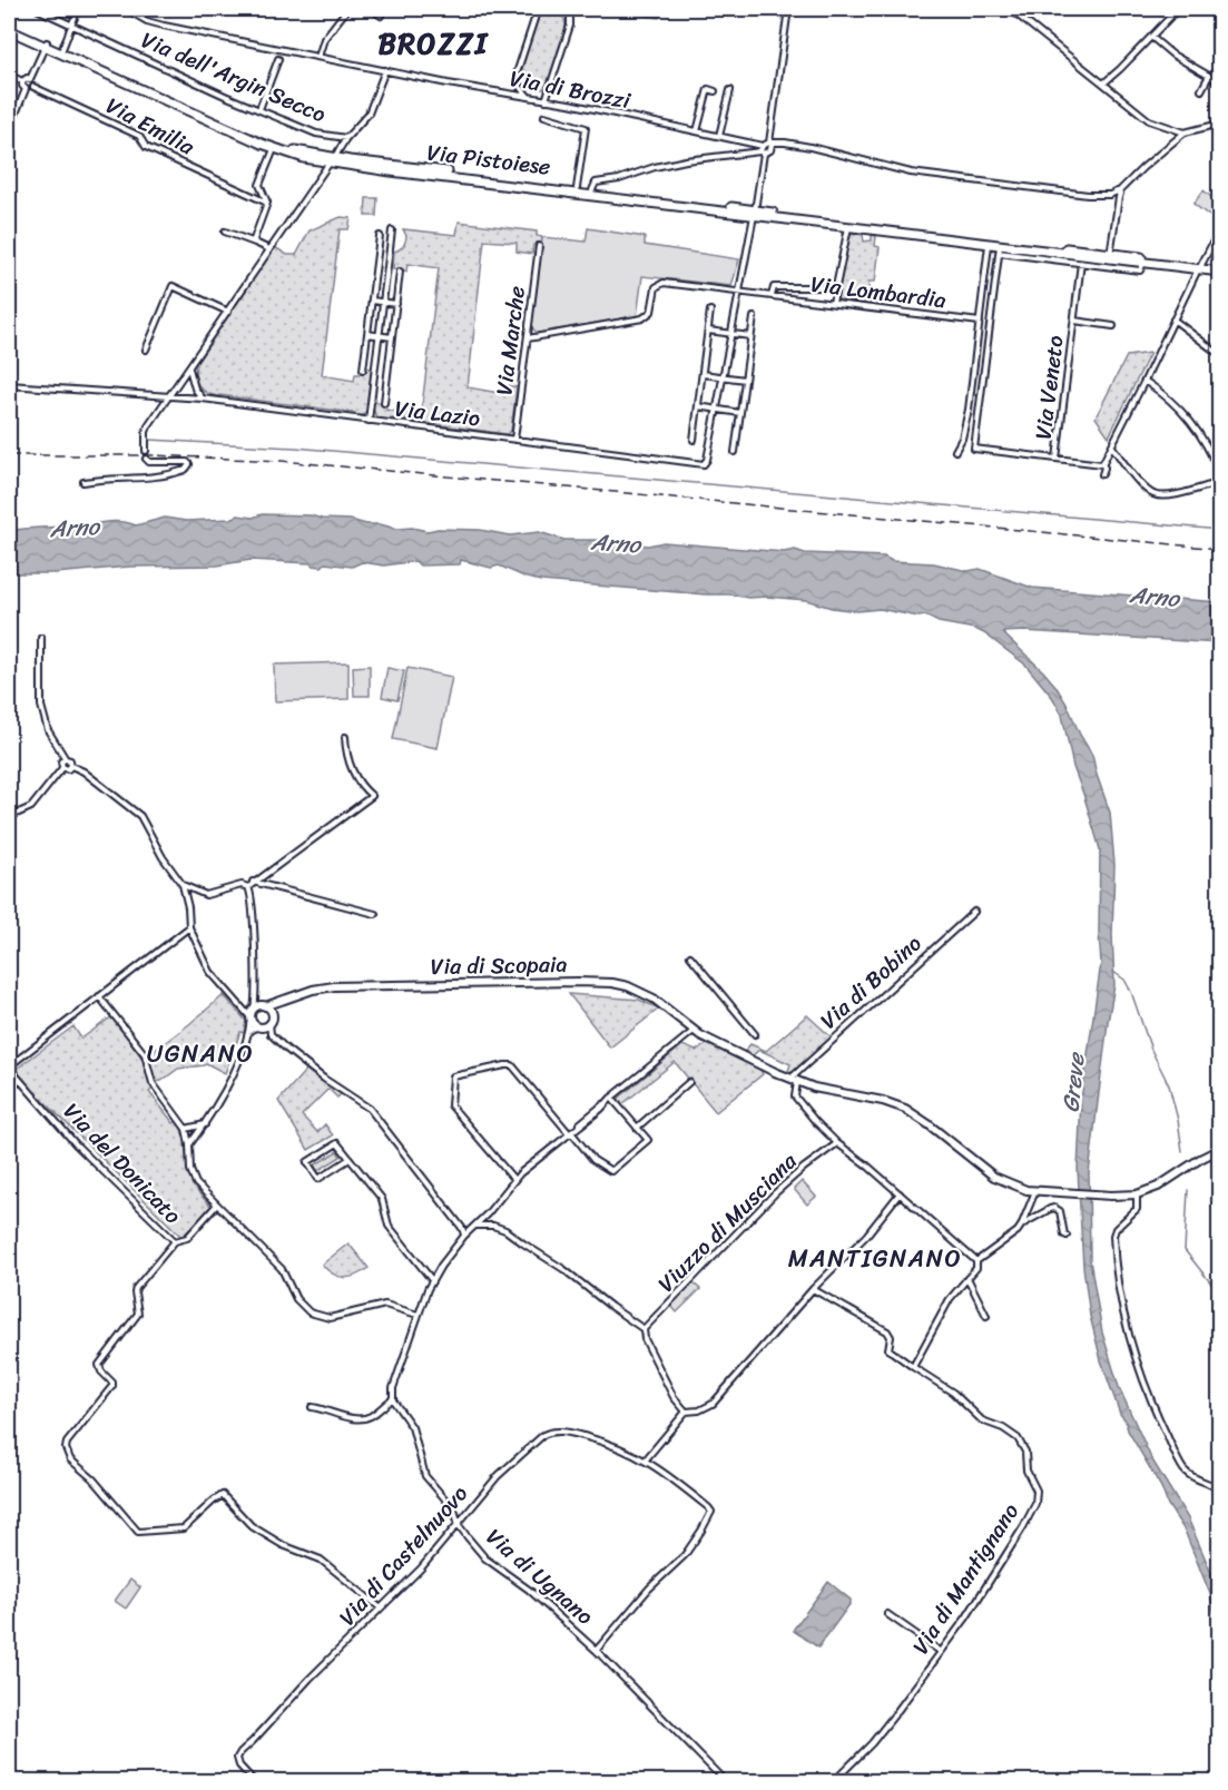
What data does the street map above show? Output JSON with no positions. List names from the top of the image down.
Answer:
{
  "streets": {
    "main road": ["Via Pistoiese"],
    "street": [
      "Via dell'Argin Secco",
      "Via di Brozzi",
      "Via Emilia",
      "Via Lombardia",
      "Via Marche",
      "Via Veneto",
      "Via Lazio",
      "Via di Scopaia",
      "Via di Bobino",
      "Via del Donicato",
      "Viuzzo di Musciana",
      "Via di Castelnuovo",
      "Via di Ugnano",
      "Via di Mantignano"
    ]
  },
  "crossings": [
    ["Via Pistoiese", "Via Veneto"],
    ["Via Lombardia", "Via Marche"],
    ["Via Marche", "Via Lazio"],
    ["Via di Castelnuovo", "Via di Ugnano"]
  ],
  "districts": ["BROZZI", "UGNANO", "MANTIGNANO"],
  "water": ["Arno", "Greve"]
}
